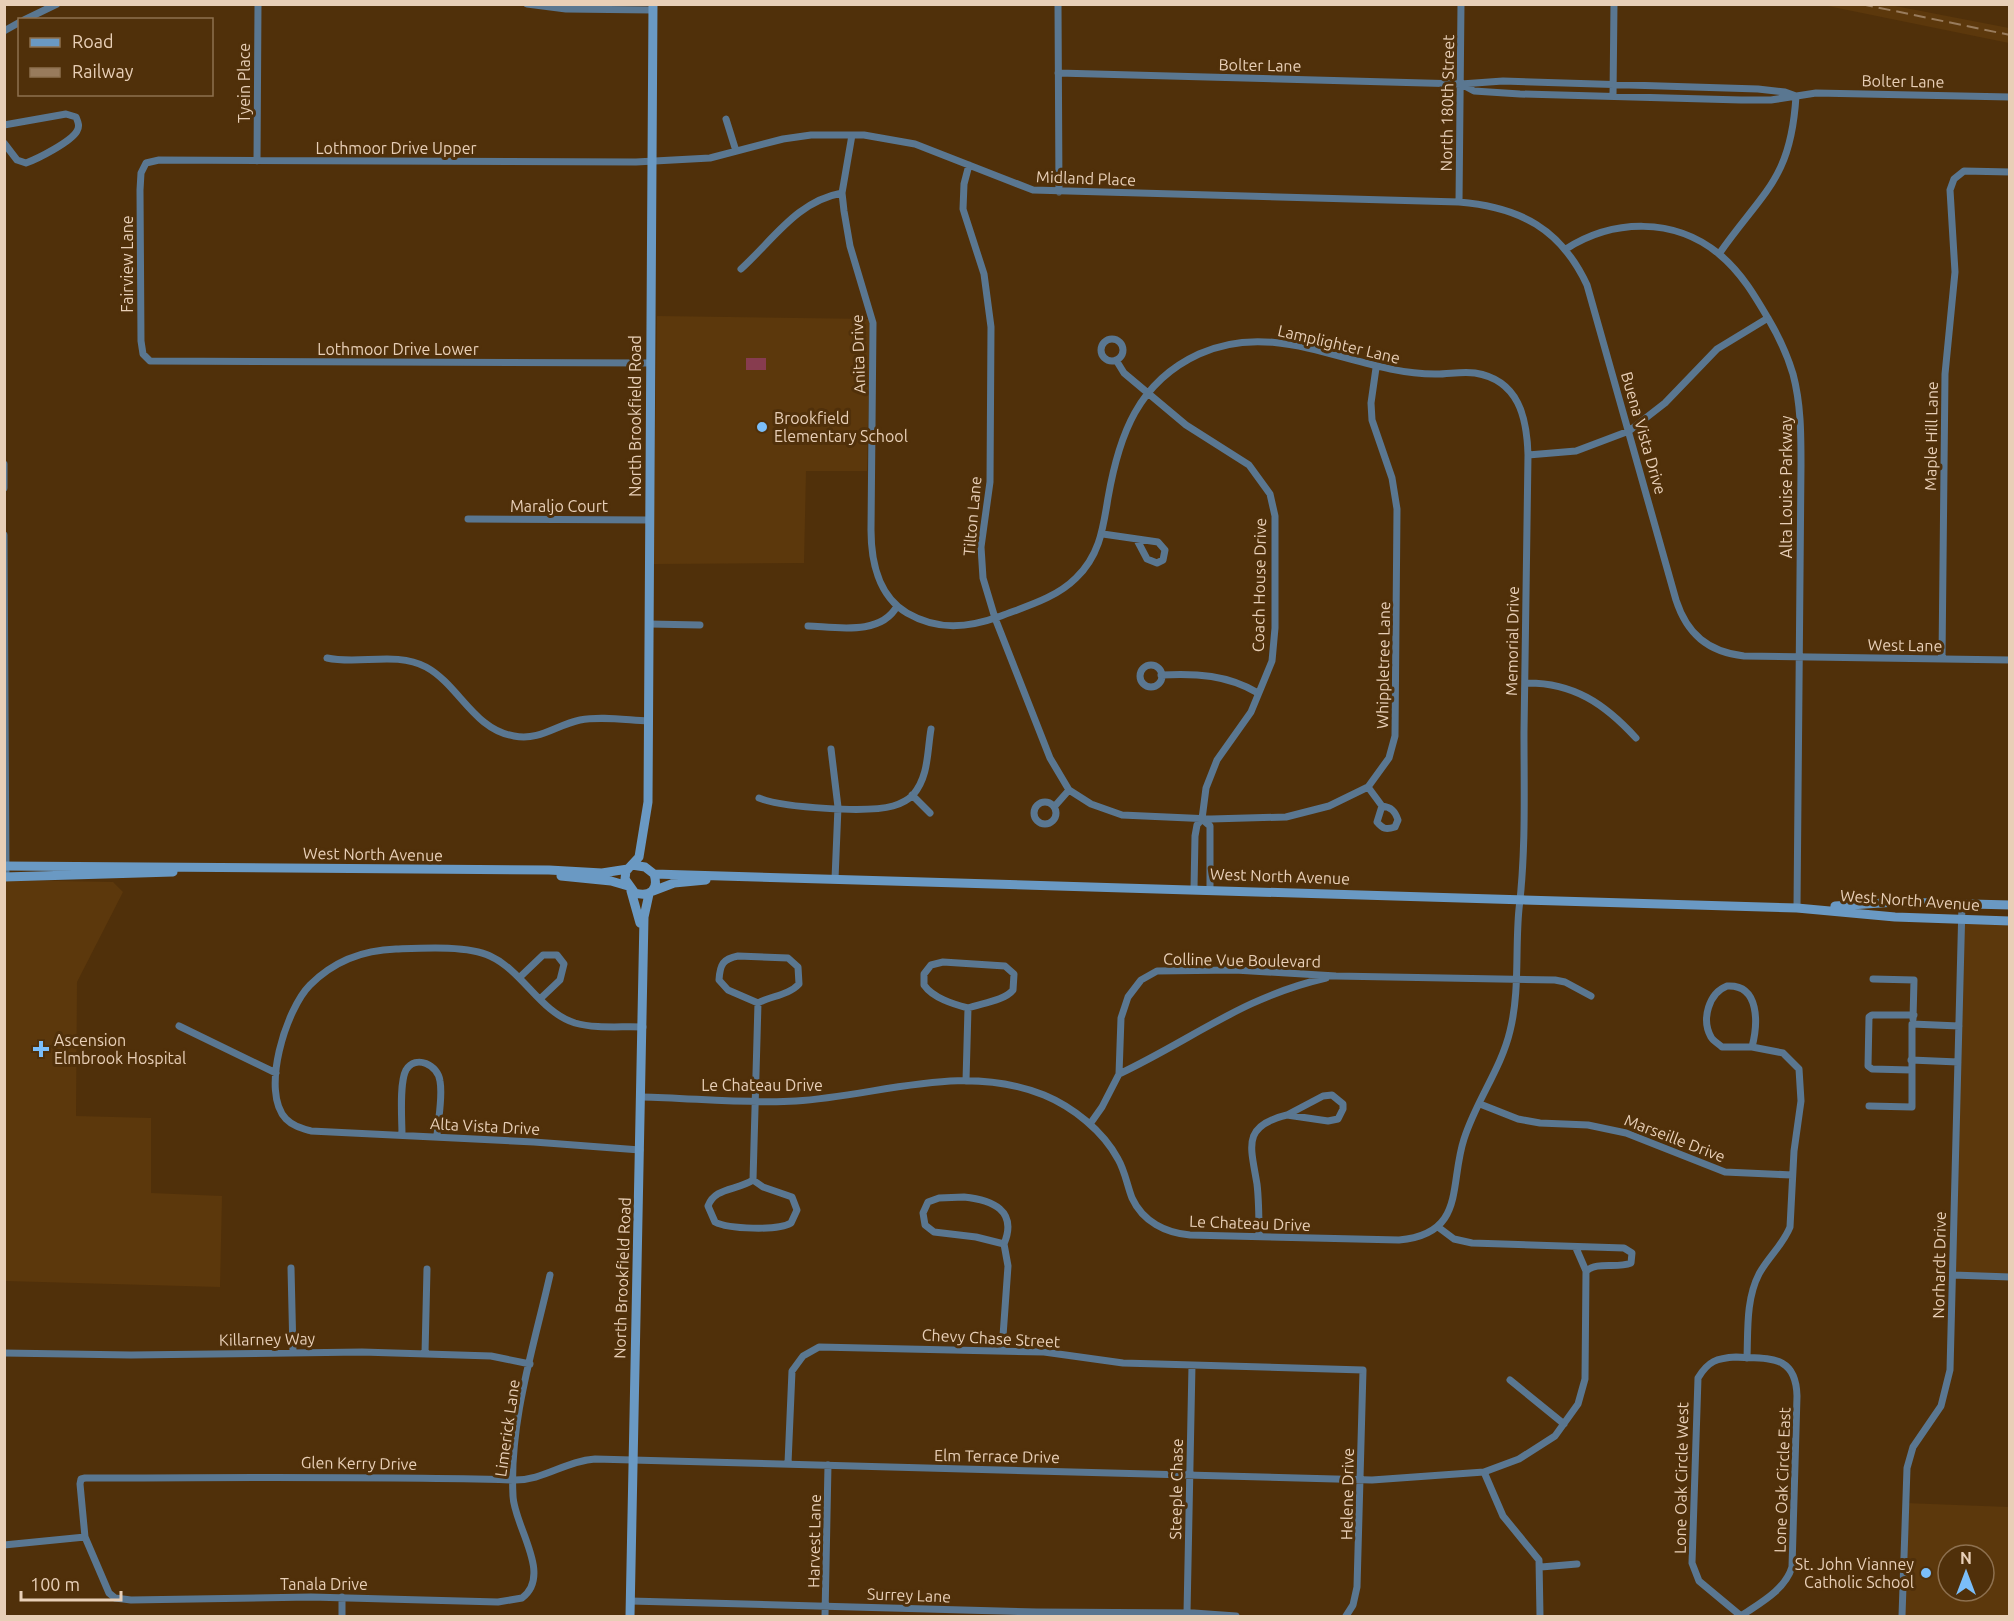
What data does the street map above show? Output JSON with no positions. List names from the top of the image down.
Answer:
{
  "streets": {
    "main road": ["North Brookfield Road", "West North Avenue"],
    "street": [
      "Bolter Lane",
      "Tyein Place",
      "North 180th Street",
      "Lothmoor Drive Upper",
      "Midland Place",
      "Fairview Lane",
      "Lamplighter Lane",
      "Lothmoor Drive Lower",
      "Anita Drive",
      "Buena Vista Drive",
      "Maple Hill Lane",
      "Alta Louise Parkway",
      "Maraljo Court",
      "Tilton Lane",
      "Coach House Drive",
      "Memorial Drive",
      "West Lane",
      "Whippletree Lane",
      "Colline Vue Boulevard",
      "Le Chateau Drive",
      "Alta Vista Drive",
      "Marseille Drive",
      "Norhardt Drive",
      "Chevy Chase Street",
      "Killarney Way",
      "Limerick Lane",
      "Elm Terrace Drive",
      "Glen Kerry Drive",
      "Lone Oak Circle West",
      "Lone Oak Circle East",
      "Steeple Chase",
      "Helene Drive",
      "Harvest Lane",
      "Tanala Drive",
      "Surrey Lane"
    ]
  },
  "crossings": [
    ["Bolter Lane", "North 180th Street"],
    ["Tyein Place", "Lothmoor Drive Upper"],
    ["North 180th Street", "Midland Place"],
    ["North 180th Street", "Buena Vista Drive"],
    ["Lothmoor Drive Upper", "Midland Place"],
    ["Lothmoor Drive Upper", "Fairview Lane"],
    ["Lothmoor Drive Upper", "North Brookfield Road"],
    ["Midland Place", "Anita Drive"],
    ["Midland Place", "North Brookfield Road"],
    ["Midland Place", "Buena Vista Drive"],
    ["Midland Place", "Tilton Lane"],
    ["Fairview Lane", "Lothmoor Drive Lower"],
    ["Lamplighter Lane", "Anita Drive"],
    ["Lamplighter Lane", "Tilton Lane"],
    ["Lamplighter Lane", "Coach House Drive"],
    ["Lamplighter Lane", "Memorial Drive"],
    ["Lamplighter Lane", "Whippletree Lane"],
    ["Lothmoor Drive Lower", "North Brookfield Road"],
    ["Anita Drive", "Tilton Lane"],
    ["North Brookfield Road", "Maraljo Court"],
    ["North Brookfield Road", "West North Avenue"],
    ["North Brookfield Road", "Le Chateau Drive"],
    ["North Brookfield Road", "Alta Vista Drive"],
    ["North Brookfield Road", "Elm Terrace Drive"],
    ["North Brookfield Road", "Glen Kerry Drive"],
    ["North Brookfield Road", "Surrey Lane"],
    ["Buena Vista Drive", "Alta Louise Parkway"],
    ["Buena Vista Drive", "West Lane"],
    ["Maple Hill Lane", "West Lane"],
    ["Alta Louise Parkway", "West Lane"],
    ["Alta Louise Parkway", "West North Avenue"],
    ["Tilton Lane", "Coach House Drive"],
    ["Coach House Drive", "West North Avenue"],
    ["Memorial Drive", "West North Avenue"],
    ["West North Avenue", "Norhardt Drive"],
    ["Colline Vue Boulevard", "Le Chateau Drive"],
    ["Chevy Chase Street", "Elm Terrace Drive"],
    ["Chevy Chase Street", "Steeple Chase"],
    ["Chevy Chase Street", "Helene Drive"],
    ["Killarney Way", "Limerick Lane"],
    ["Limerick Lane", "Glen Kerry Drive"],
    ["Limerick Lane", "Tanala Drive"],
    ["Elm Terrace Drive", "Glen Kerry Drive"],
    ["Elm Terrace Drive", "Steeple Chase"],
    ["Elm Terrace Drive", "Helene Drive"],
    ["Elm Terrace Drive", "Harvest Lane"],
    ["Glen Kerry Drive", "Tanala Drive"],
    ["Lone Oak Circle West", "Lone Oak Circle East"],
    ["Steeple Chase", "Surrey Lane"],
    ["Harvest Lane", "Surrey Lane"]
  ],
  "places": {
    "other": ["Brookfield Elementary School", "St. John Vianney Catholic School"],
    "health": ["Ascension Elmbrook Hospital"]
  },
  "legend": ["Road", "Railway"],
  "scale_bar": "100 m",
  "north": "top"
}
